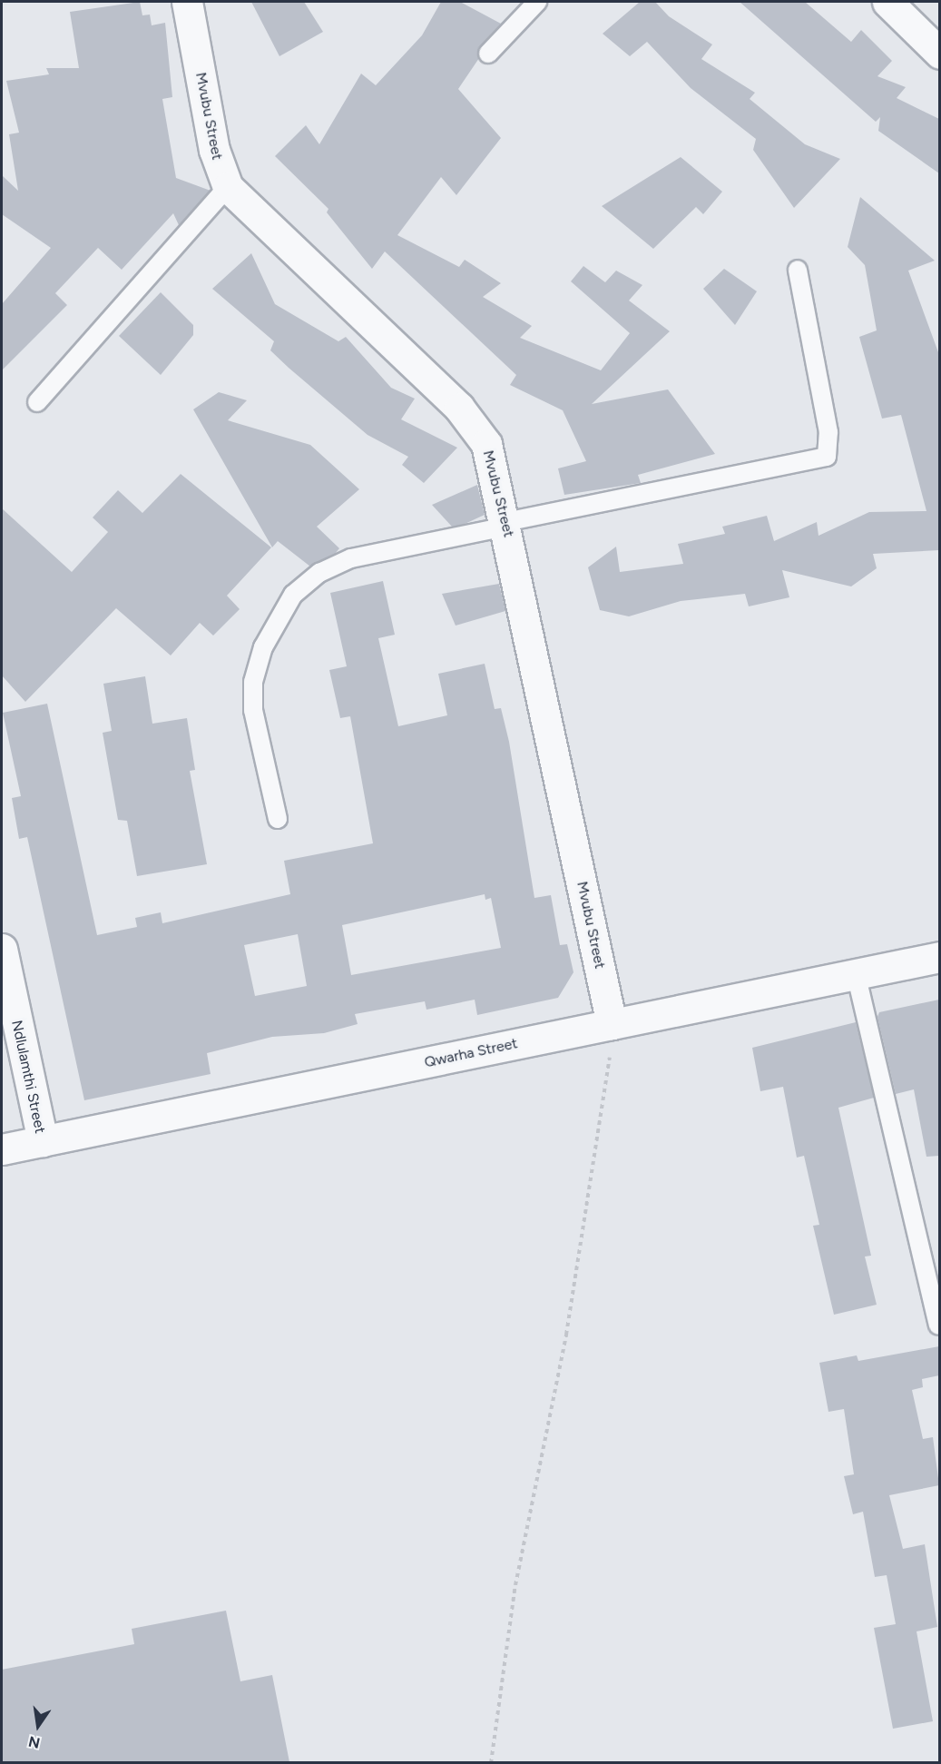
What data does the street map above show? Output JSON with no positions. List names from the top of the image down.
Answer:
{
  "streets": {
    "street": ["Mvubu Street", "Qwarha Street", "Ndlulamthi Street"]
  },
  "crossings": [
    ["Mvubu Street", "Qwarha Street"],
    ["Qwarha Street", "Ndlulamthi Street"]
  ],
  "north": "bottom"
}
